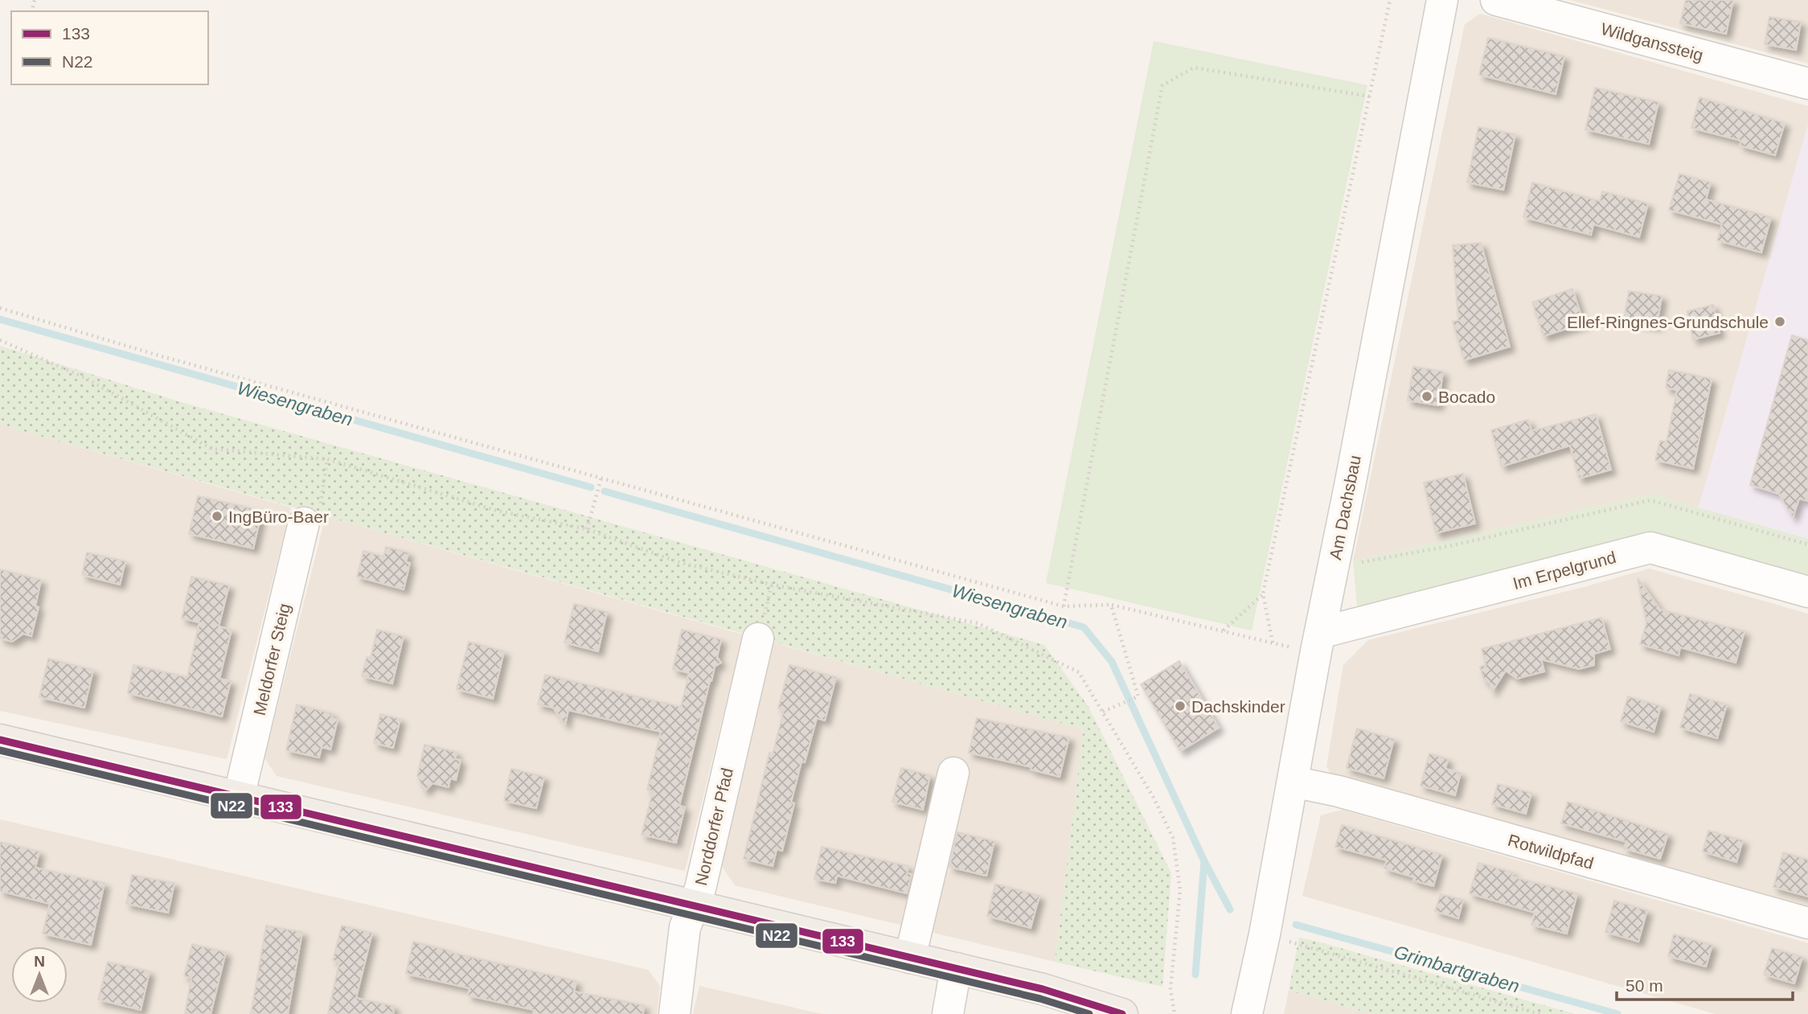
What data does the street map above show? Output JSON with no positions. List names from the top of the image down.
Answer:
{
  "streets": {
    "street": [
      "Wildganssteig",
      "Am Dachsbau",
      "Im Erpelgrund",
      "Meldorfer Steig",
      "Norddorfer Pfad",
      "Rotwildpfad"
    ]
  },
  "crossings": [
    ["Am Dachsbau", "Im Erpelgrund"],
    ["Am Dachsbau", "Rotwildpfad"]
  ],
  "water": ["Wiesengraben", "Grimbartgraben"],
  "places": [
    "Ellef-Ringnes-Grundschule",
    "Bocado",
    "IngBüro-Baer",
    "Dachskinder"
  ],
  "lines": ["transit line 133", "transit line N22"],
  "legend": ["133", "N22"],
  "scale_bar": "50 m",
  "north": "top"
}
